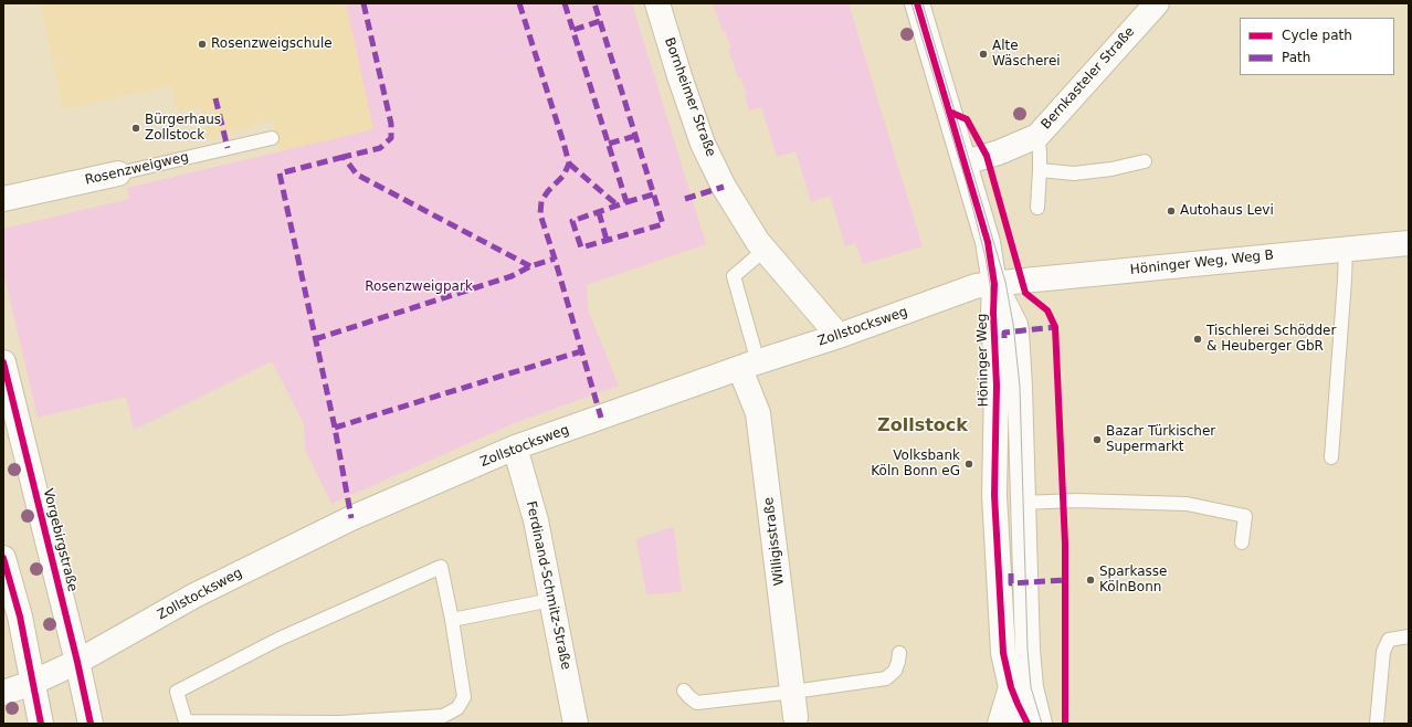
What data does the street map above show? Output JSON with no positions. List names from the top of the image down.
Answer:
{
  "streets": {
    "street": [
      "Bernkasteler Straße",
      "Bornheimer Straße",
      "Rosenzweigweg",
      "Höninger Weg, Weg B",
      "Zollstocksweg",
      "Höninger Weg",
      "Vorgebirgstraße",
      "Willigisstraße",
      "Ferdinand-Schmitz-Straße"
    ]
  },
  "crossings": [
    ["Bernkasteler Straße", "Höninger Weg"],
    ["Bornheimer Straße", "Zollstocksweg"],
    ["Höninger Weg, Weg B", "Zollstocksweg"],
    ["Höninger Weg, Weg B", "Höninger Weg"],
    ["Zollstocksweg", "Höninger Weg"],
    ["Zollstocksweg", "Vorgebirgstraße"],
    ["Zollstocksweg", "Willigisstraße"],
    ["Zollstocksweg", "Ferdinand-Schmitz-Straße"]
  ],
  "districts": ["Zollstock"],
  "parks": ["Rosenzweigpark"],
  "places": [
    "Rosenzweigschule",
    "Alte Wäscherei",
    "Bürgerhaus Zollstock",
    "Autohaus Levi",
    "Tischlerei Schödder & Heuberger GbR",
    "Bazar Türkischer Supermarkt",
    "Volksbank Köln Bonn eG",
    "Sparkasse KölnBonn"
  ],
  "legend": ["Cycle path", "Path"]
}
